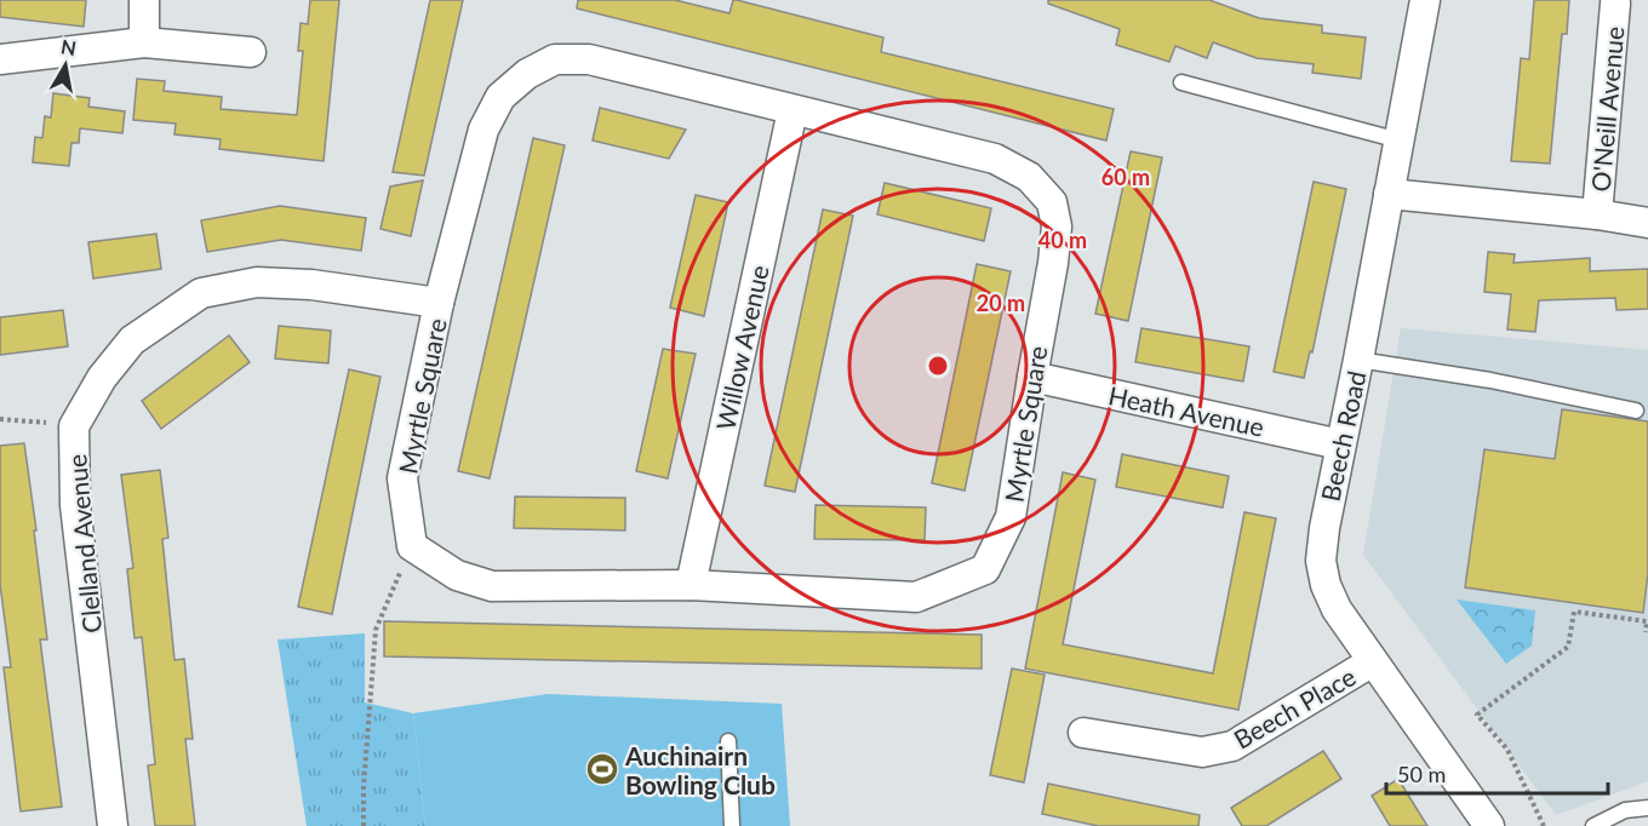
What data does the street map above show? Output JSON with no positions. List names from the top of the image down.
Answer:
{
  "streets": {
    "street": [
      "O'Neill Avenue",
      "Willow Avenue",
      "Myrtle Square",
      "Heath Avenue",
      "Beech Road",
      "Clelland Avenue",
      "Beech Place"
    ]
  },
  "crossings": [
    ["O'Neill Avenue", "Beech Road"],
    ["Willow Avenue", "Myrtle Square"],
    ["Myrtle Square", "Heath Avenue"],
    ["Myrtle Square", "Clelland Avenue"],
    ["Heath Avenue", "Beech Road"],
    ["Beech Road", "Beech Place"]
  ],
  "places": {
    "sports": ["Auchinairn Bowling Club"]
  },
  "scale_bar": "50 m",
  "north": "top",
  "rings": ["60 m", "40 m", "20 m"]
}
